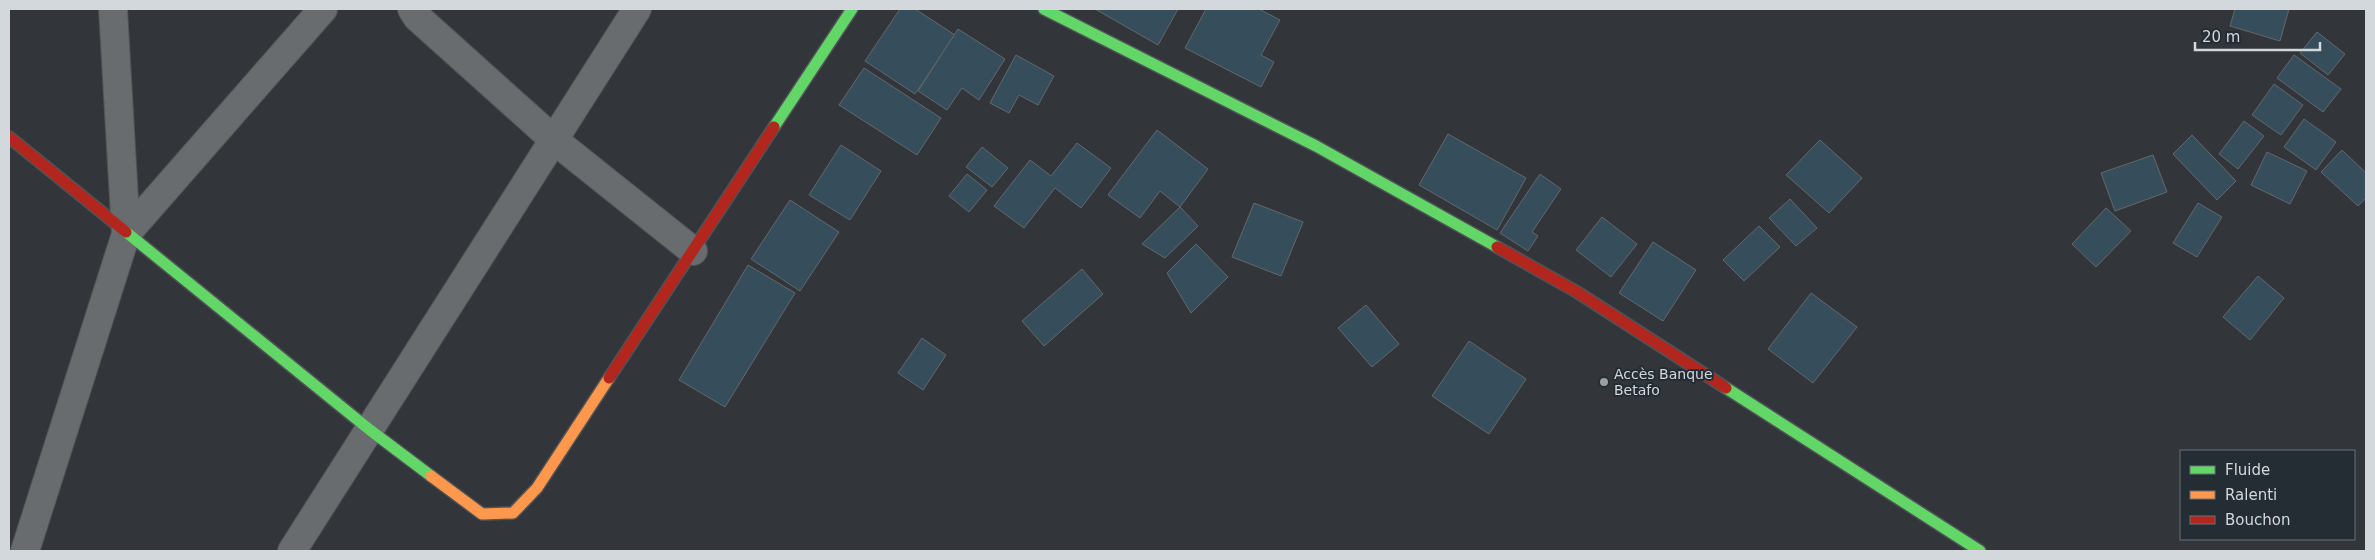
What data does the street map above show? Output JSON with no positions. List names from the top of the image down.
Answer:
{
  "places": ["Accès Banque Betafo"],
  "legend": ["Fluide", "Ralenti", "Bouchon"],
  "scale_bar": "20 m"
}
